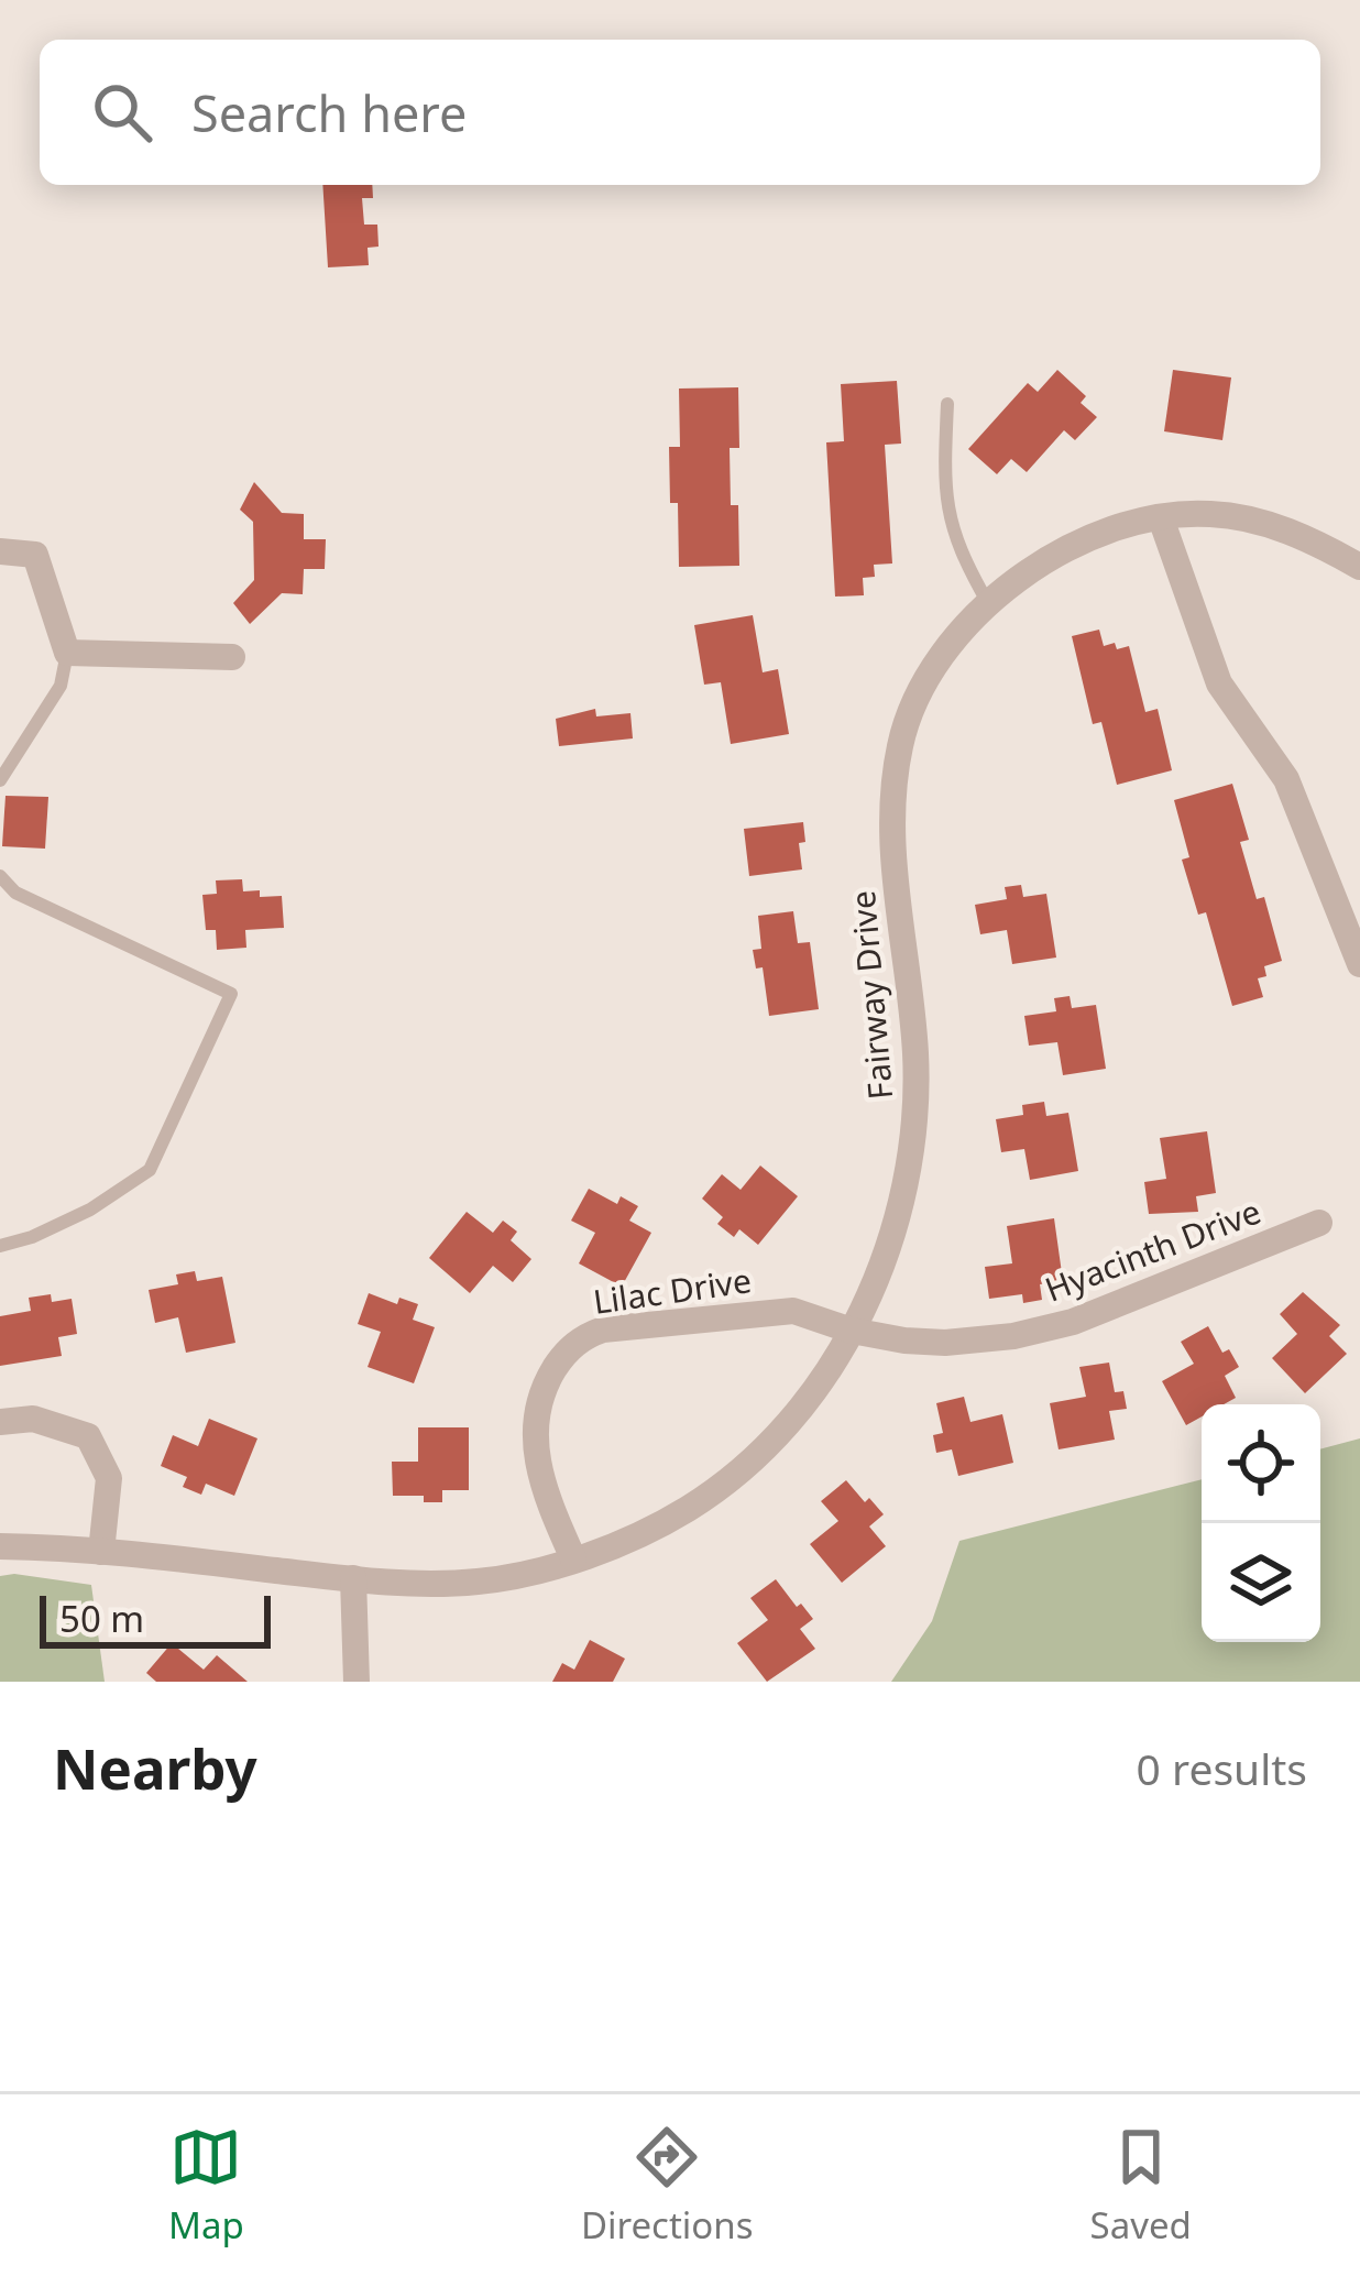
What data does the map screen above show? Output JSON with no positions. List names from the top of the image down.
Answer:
{
  "streets": {
    "street": ["Fairway Drive", "Hyacinth Drive", "Lilac Drive"]
  },
  "crossings": [
    ["Fairway Drive", "Hyacinth Drive"],
    ["Fairway Drive", "Lilac Drive"],
    ["Hyacinth Drive", "Lilac Drive"]
  ],
  "scale_bar": "50 m",
  "page": {
    "search": "Search here",
    "scale": "50 m",
    "heading": ["Nearby", "0 results"],
    "nav": ["Map", "Directions", "Saved"]
  }
}
